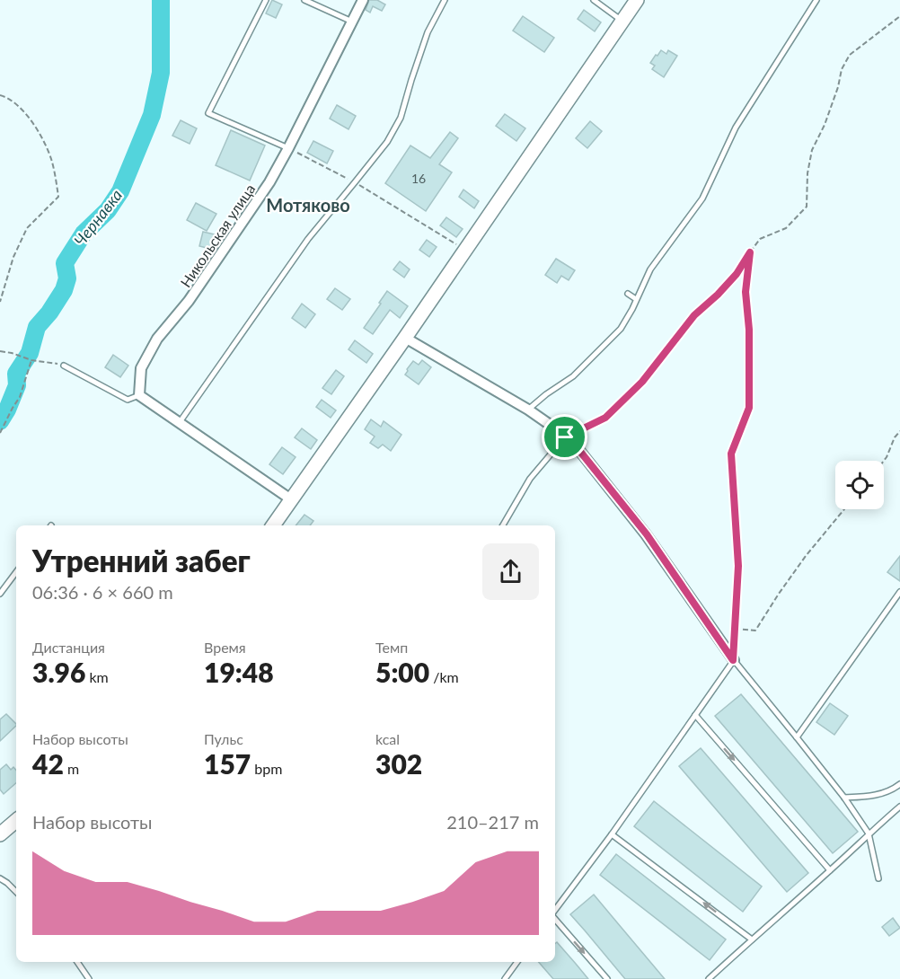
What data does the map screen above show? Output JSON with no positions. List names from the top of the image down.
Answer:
{
  "streets": {
    "street": ["Никольская улица"]
  },
  "districts": ["Мотяково"],
  "water": ["Чернавка"],
  "house_numbers": ["16"],
  "page": {
    "heading": ["Утренний забег", "06:36 · 6 × 660 m"],
    "stats": [
      ["Дистанция", "3.96 km"],
      ["Время", "19:48"],
      ["Темп", "5:00 /km"],
      ["Набор высоты", "42 m"],
      ["Пульс", "157 bpm"],
      ["kcal", "302"]
    ],
    "chart": ["Набор высоты", "210–217 m"]
  }
}
